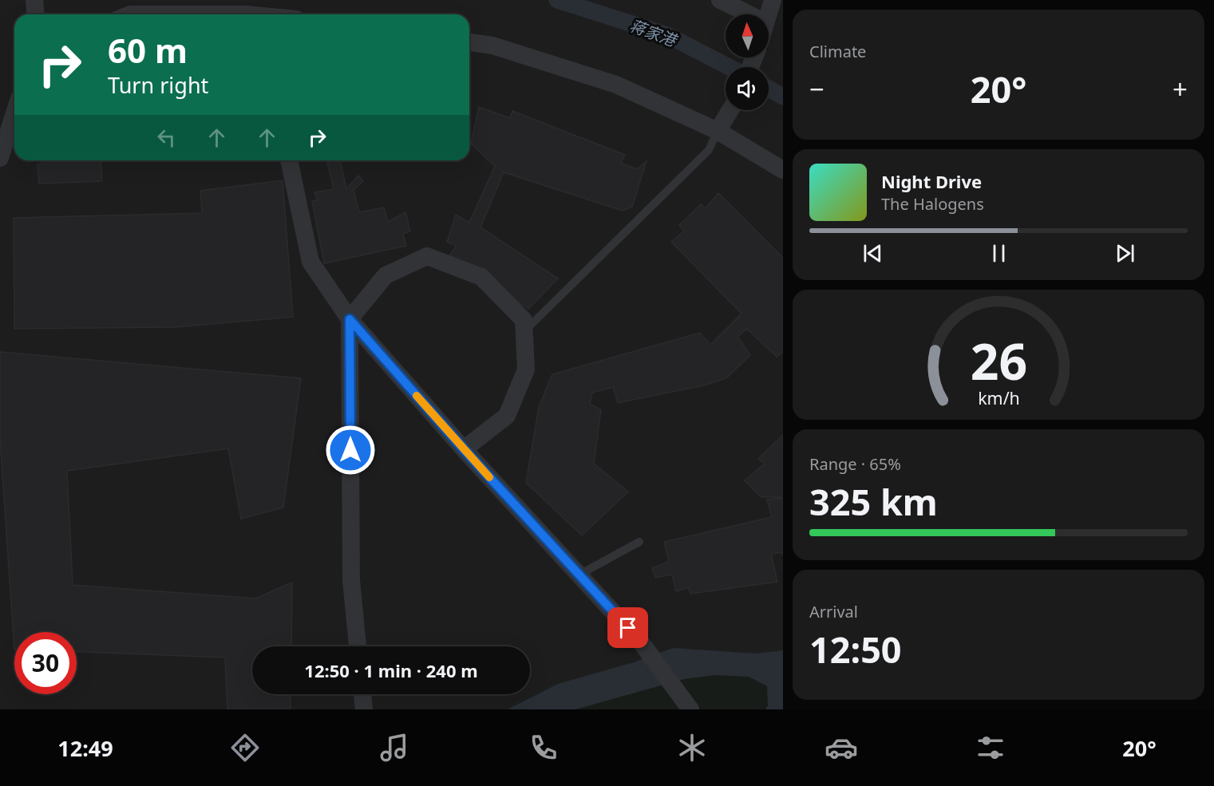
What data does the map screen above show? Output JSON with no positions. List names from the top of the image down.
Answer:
{
  "water": ["蒋家港"],
  "north": "top",
  "page": {
    "tile": [
      "Climate",
      ["Range · 65%", "325 km"],
      ["Arrival", "12:50"]
    ],
    "turn": ["60 m", "Turn right"],
    "heat": ["−", "20°", "+"],
    "song": ["Night Drive", "The Halogens"],
    "limit": "30",
    "trip": "12:50 · 1 min · 240 m",
    "tabs": ["12:49", "20°"],
    "gauge": ["26", "km/h"]
  }
}
